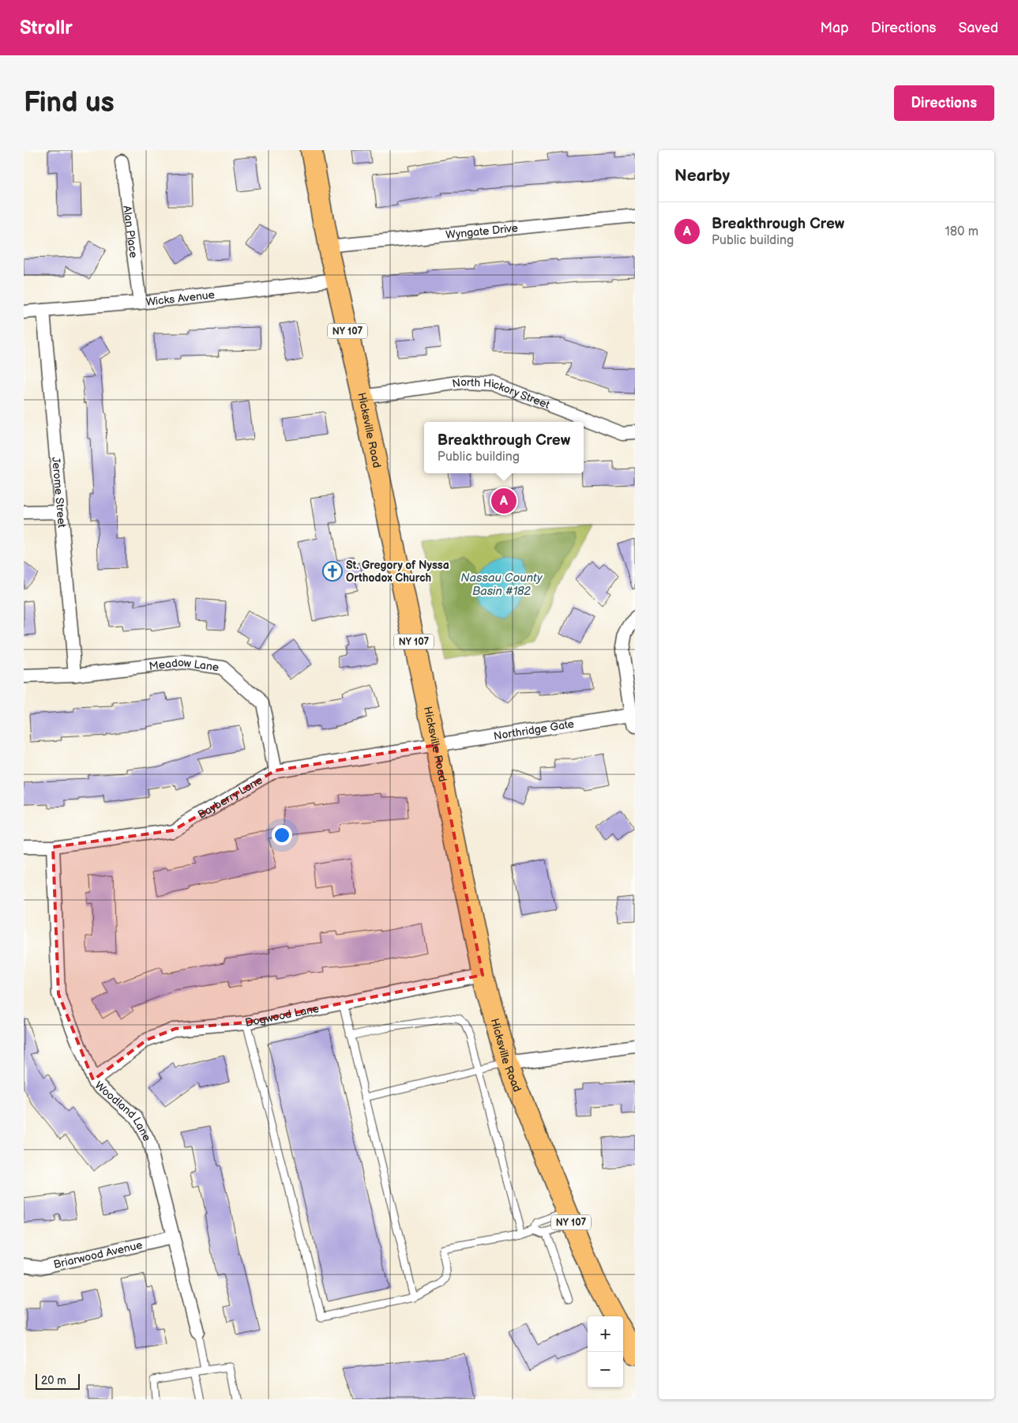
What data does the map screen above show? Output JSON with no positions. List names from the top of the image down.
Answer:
{
  "streets": {
    "main road": ["NY 107", "Hicksville Road"],
    "street": [
      "Wyngate Drive",
      "Alan Place",
      "Wicks Avenue",
      "North Hickory Street",
      "Jerome Street",
      "Meadow Lane",
      "Northridge Gate",
      "Bayberry Lane",
      "Dogwood Lane",
      "Woodland Lane",
      "Briarwood Avenue"
    ]
  },
  "crossings": [
    ["Wyngate Drive", "Hicksville Road"],
    ["Alan Place", "Wicks Avenue"],
    ["Wicks Avenue", "Hicksville Road"],
    ["Wicks Avenue", "Jerome Street"],
    ["North Hickory Street", "Hicksville Road"],
    ["Hicksville Road", "Northridge Gate"],
    ["Hicksville Road", "Bayberry Lane"],
    ["Hicksville Road", "Dogwood Lane"],
    ["Jerome Street", "Meadow Lane"],
    ["Meadow Lane", "Bayberry Lane"],
    ["Northridge Gate", "Bayberry Lane"],
    ["Bayberry Lane", "Woodland Lane"],
    ["Dogwood Lane", "Woodland Lane"],
    ["Woodland Lane", "Briarwood Avenue"]
  ],
  "water": ["Nassau County Basin #182"],
  "places": {
    "church": ["St. Gregory of Nyssa Orthodox Church"]
  },
  "scale_bar": "20 m",
  "page": {
    "header": "Strollr",
    "nav": ["Map", "Directions", "Saved"],
    "buttons": "Directions",
    "title": "Find us",
    "heading": "Nearby",
    "list": [
      {
        "mark": "A",
        "name": "Breakthrough Crew",
        "note": "Public building",
        "value": "180 m"
      }
    ],
    "popup": ["Breakthrough Crew", "Public building"],
    "pins": "A",
    "map_buttons": ["+", "−"],
    "scale": "20 m"
  }
}
